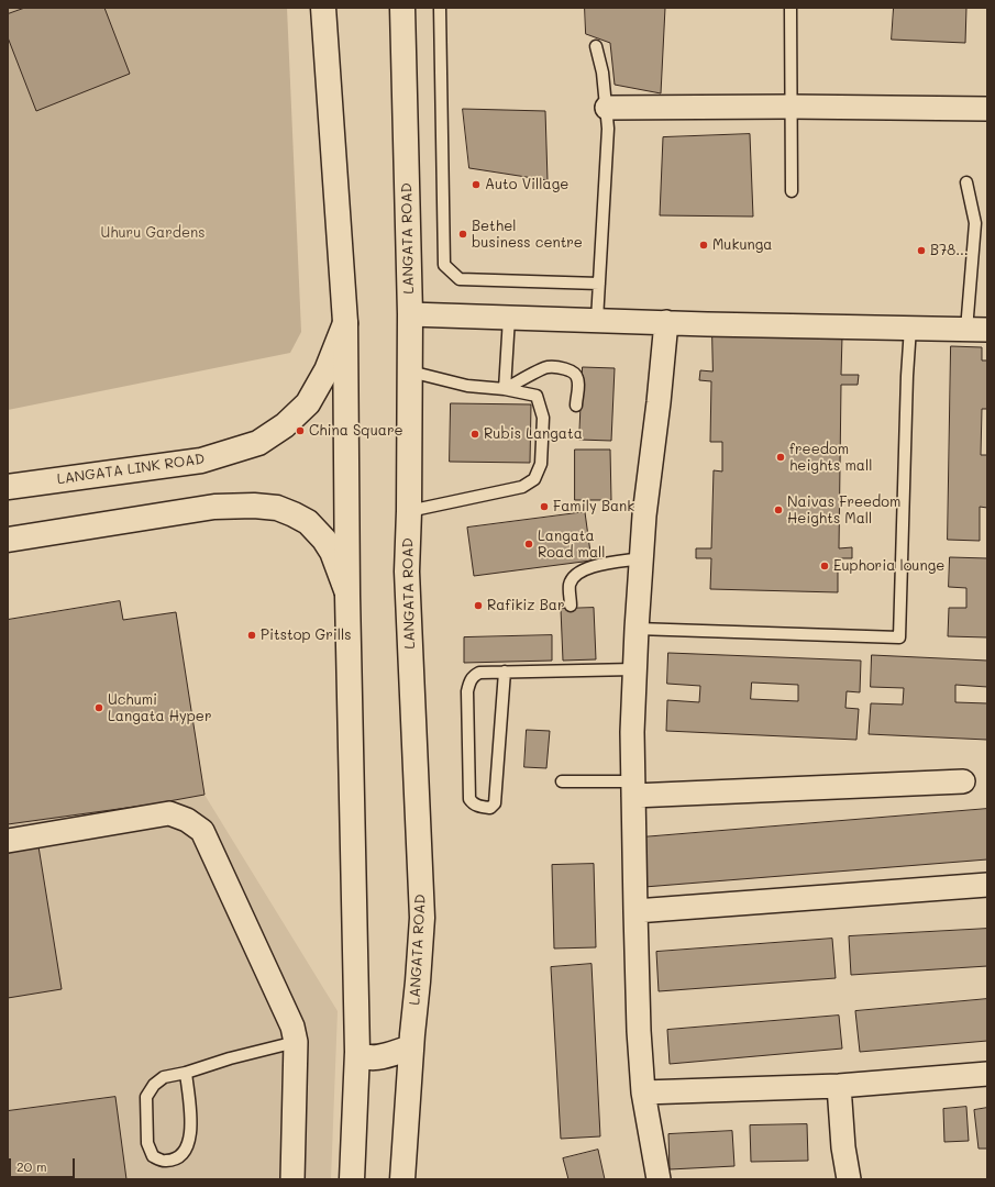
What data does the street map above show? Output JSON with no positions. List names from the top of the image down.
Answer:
{
  "streets": {
    "main road": ["LANGATA ROAD", "LANGATA LINK ROAD"]
  },
  "parks": ["Uhuru Gardens"],
  "places": [
    "Auto Village",
    "Bethel business centre",
    "Mukunga",
    "B78...",
    "China Square",
    "Rubis Langata",
    "freedom heights mall",
    "Family Bank",
    "Naivas Freedom Heights Mall",
    "Langata Road mall",
    "Euphoria lounge",
    "Rafikiz Bar",
    "Pitstop Grills",
    "Uchumi Langata Hyper"
  ],
  "scale_bar": "20 m"
}
